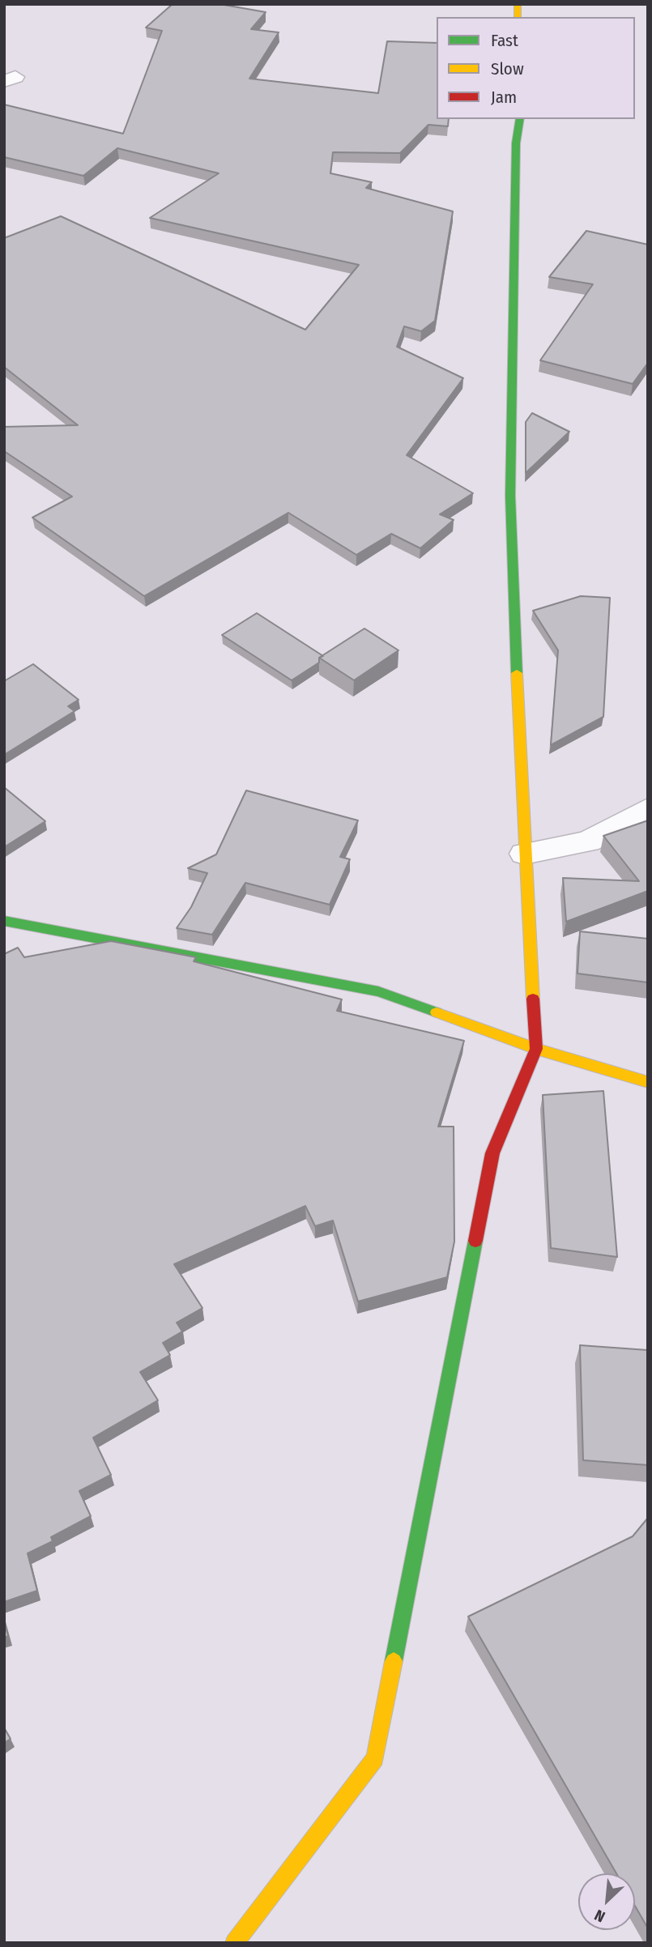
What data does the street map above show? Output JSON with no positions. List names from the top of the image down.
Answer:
{
  "legend": ["Fast", "Slow", "Jam"],
  "north": "bottom left"
}
